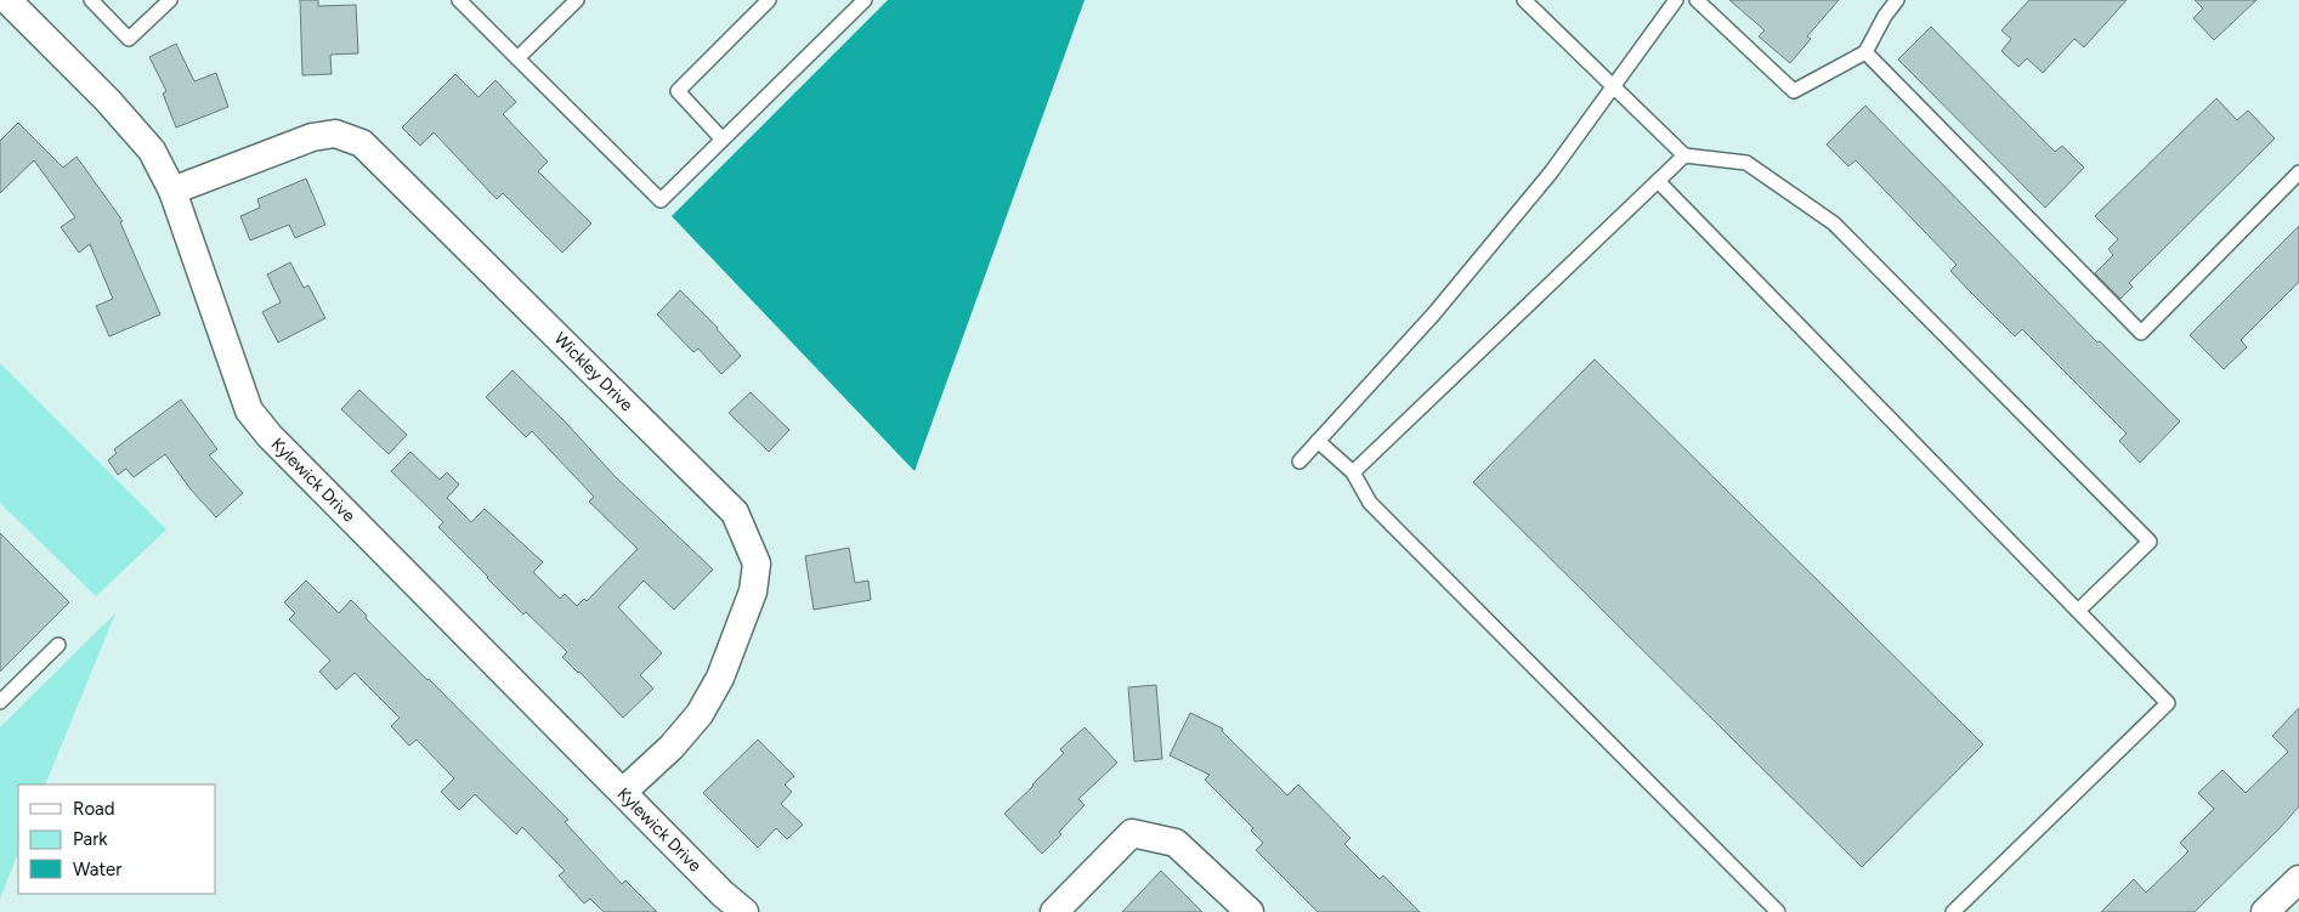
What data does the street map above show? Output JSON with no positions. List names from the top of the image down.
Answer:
{
  "streets": {
    "street": ["Wickley Drive", "Kylewick Drive"]
  },
  "crossings": [
    ["Wickley Drive", "Kylewick Drive"]
  ],
  "legend": ["Road", "Park", "Water"]
}
